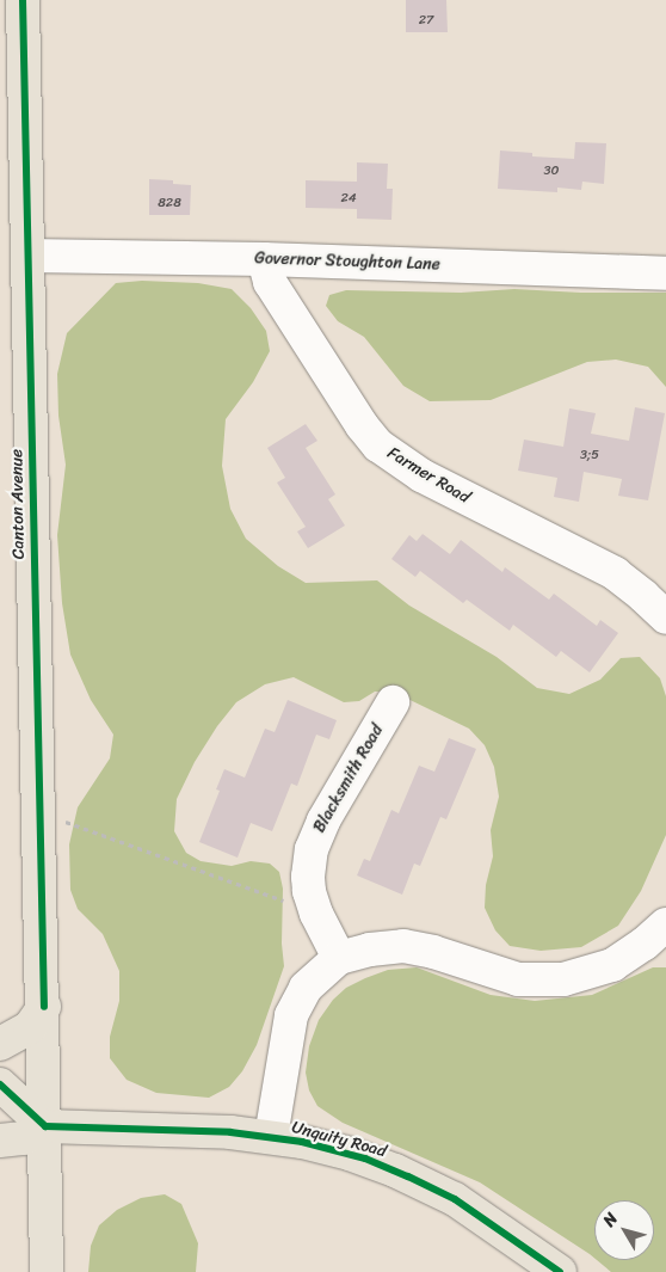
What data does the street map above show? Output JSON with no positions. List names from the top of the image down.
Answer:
{
  "streets": {
    "main road": ["Canton Avenue", "Unquity Road"],
    "street": ["Governor Stoughton Lane", "Farmer Road", "Blacksmith Road"]
  },
  "crossings": [
    ["Governor Stoughton Lane", "Farmer Road"],
    ["Governor Stoughton Lane", "Canton Avenue"],
    ["Canton Avenue", "Unquity Road"]
  ],
  "house_numbers": [
    "27",
    "30",
    "24",
    "828",
    "3;5"
  ],
  "north": "top left"
}
